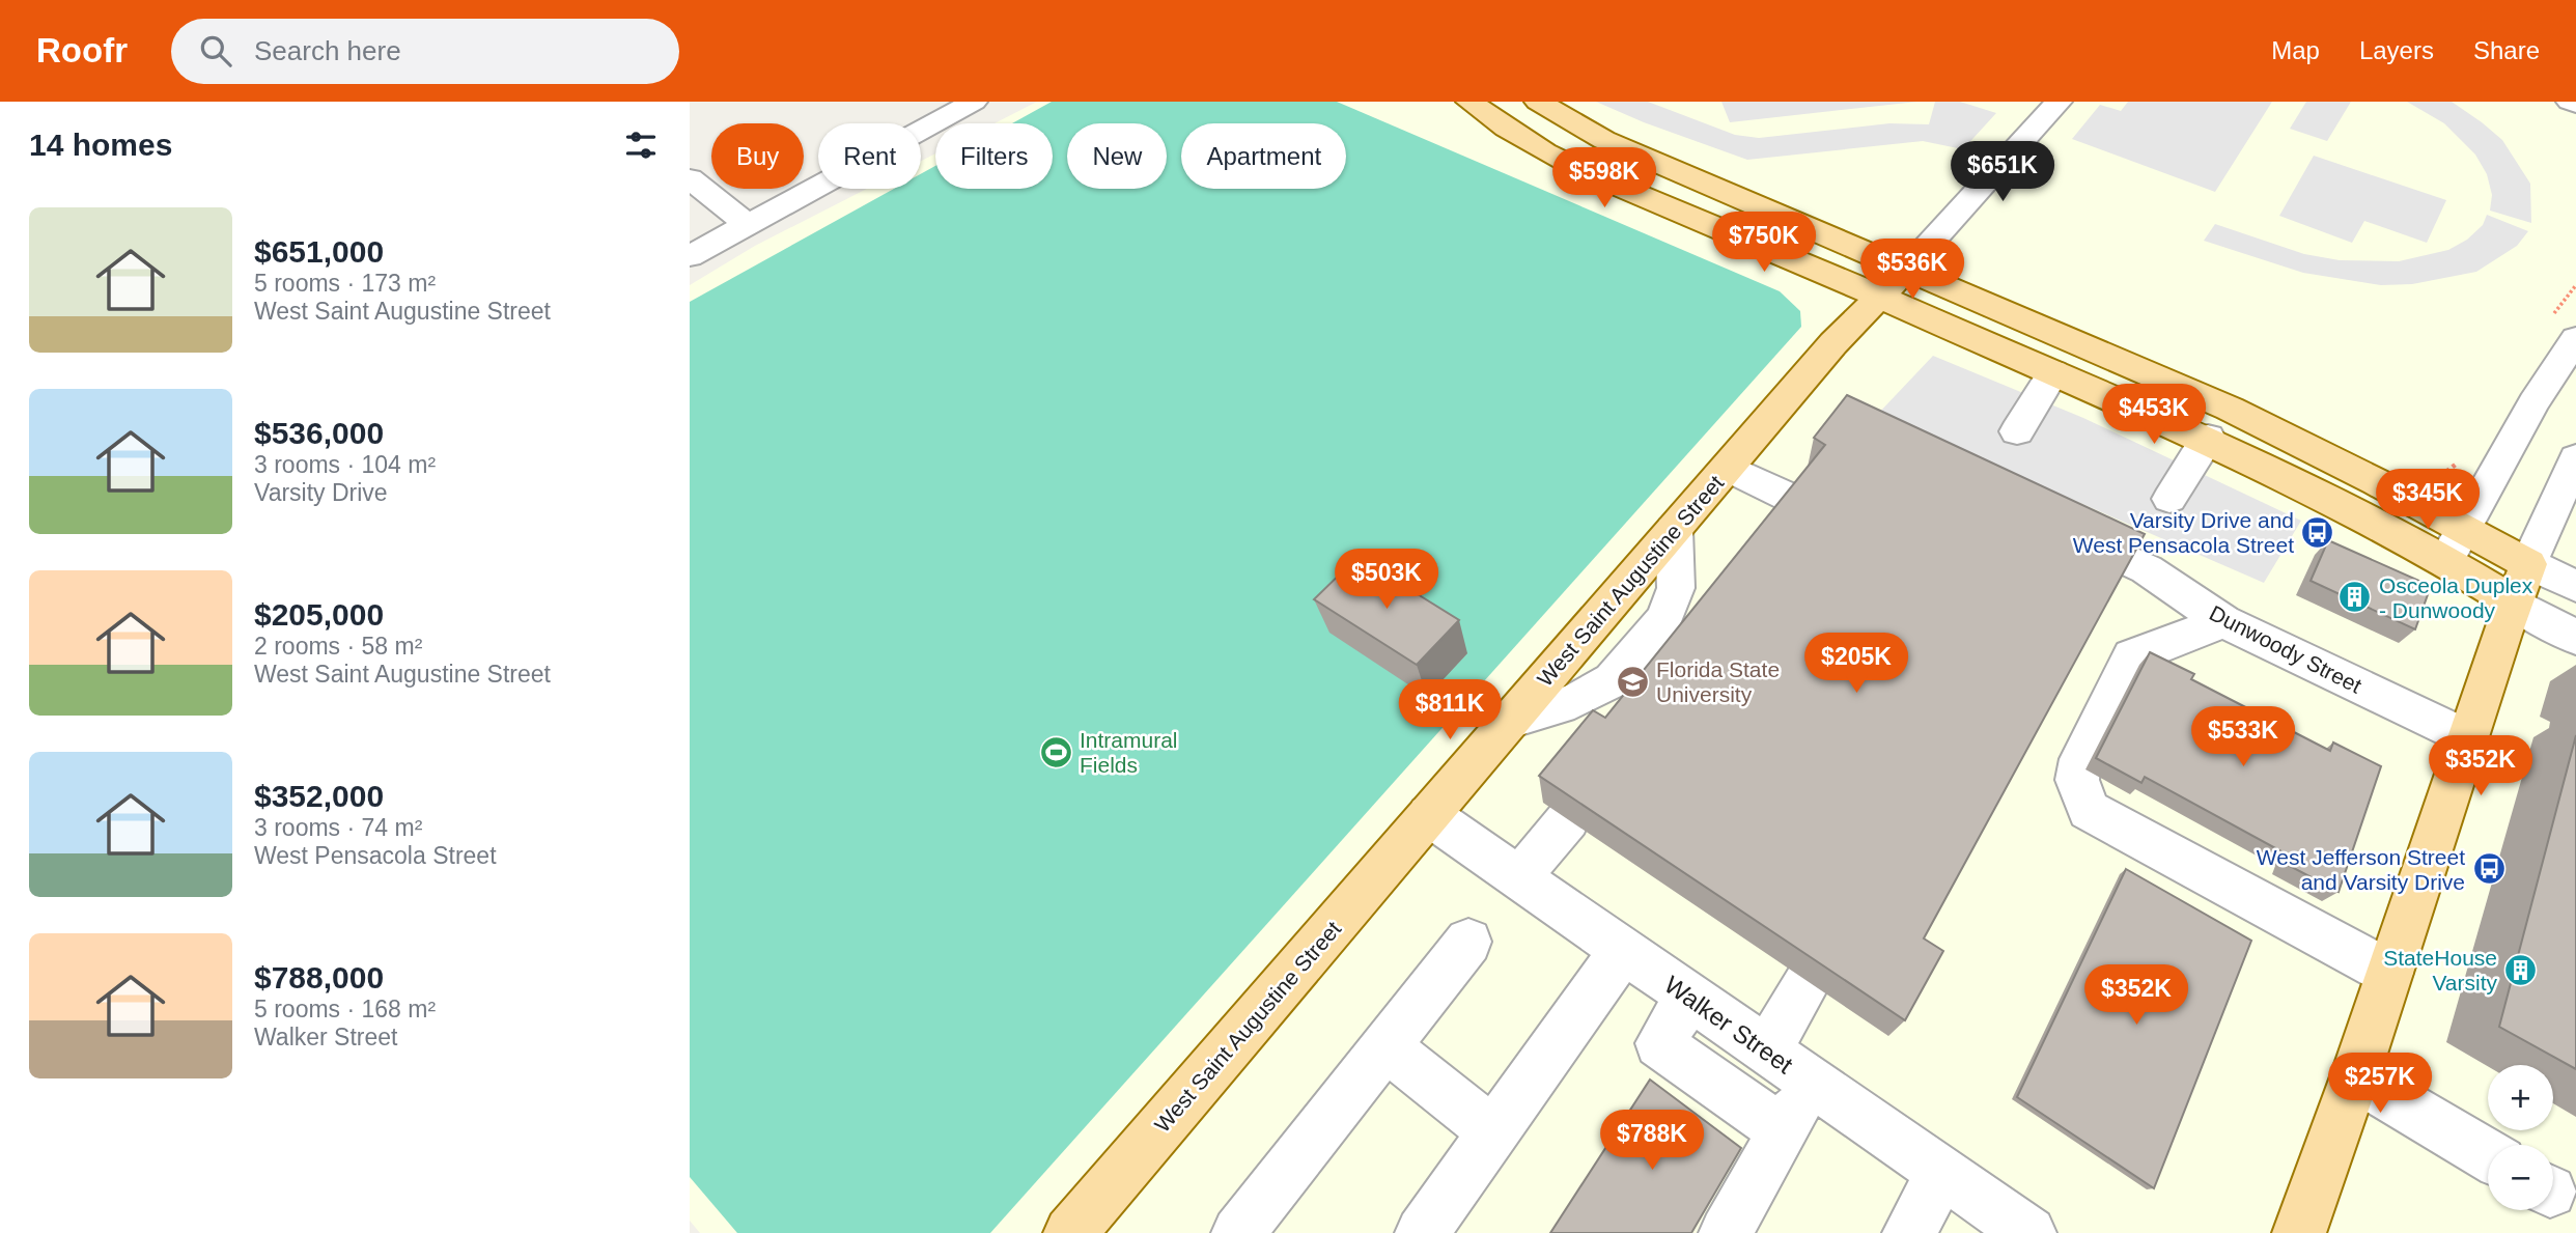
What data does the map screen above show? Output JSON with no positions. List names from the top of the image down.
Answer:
{
  "streets": {
    "main road": ["West Saint Augustine Street"],
    "street": ["Dunwoody Street", "Walker Street"]
  },
  "crossings": [
    ["West Saint Augustine Street", "Walker Street"]
  ],
  "places": {
    "bus stop": ["Varsity Drive and West Pensacola Street", "West Jefferson Street and Varsity Drive"],
    "building": ["Osceola Duplex - Dunwoody", "StateHouse Varsity"],
    "school or university": ["Florida State University"],
    "sports": ["Intramural Fields"]
  },
  "page": {
    "header": "Roofr",
    "search": "Search here",
    "nav": ["Map", "Layers", "Share"],
    "heading": "14 homes",
    "chip": [
      "Buy",
      "Rent",
      "Filters",
      "New",
      "Apartment"
    ],
    "price": [
      "$651K",
      "$598K",
      "$750K",
      "$536K",
      "$453K",
      "$345K",
      "$503K",
      "$205K",
      "$811K",
      "$533K",
      "$352K",
      "$352K",
      "$257K",
      "$788K"
    ],
    "list": [
      {
        "name": "$651,000",
        "note": "5 rooms · 173 m² · West Saint Augustine Street"
      },
      {
        "name": "$536,000",
        "note": "3 rooms · 104 m² · Varsity Drive"
      },
      {
        "name": "$205,000",
        "note": "2 rooms · 58 m² · West Saint Augustine Street"
      },
      {
        "name": "$352,000",
        "note": "3 rooms · 74 m² · West Pensacola Street"
      },
      {
        "name": "$788,000",
        "note": "5 rooms · 168 m² · Walker Street"
      }
    ],
    "map_buttons": ["+", "−"]
  }
}
